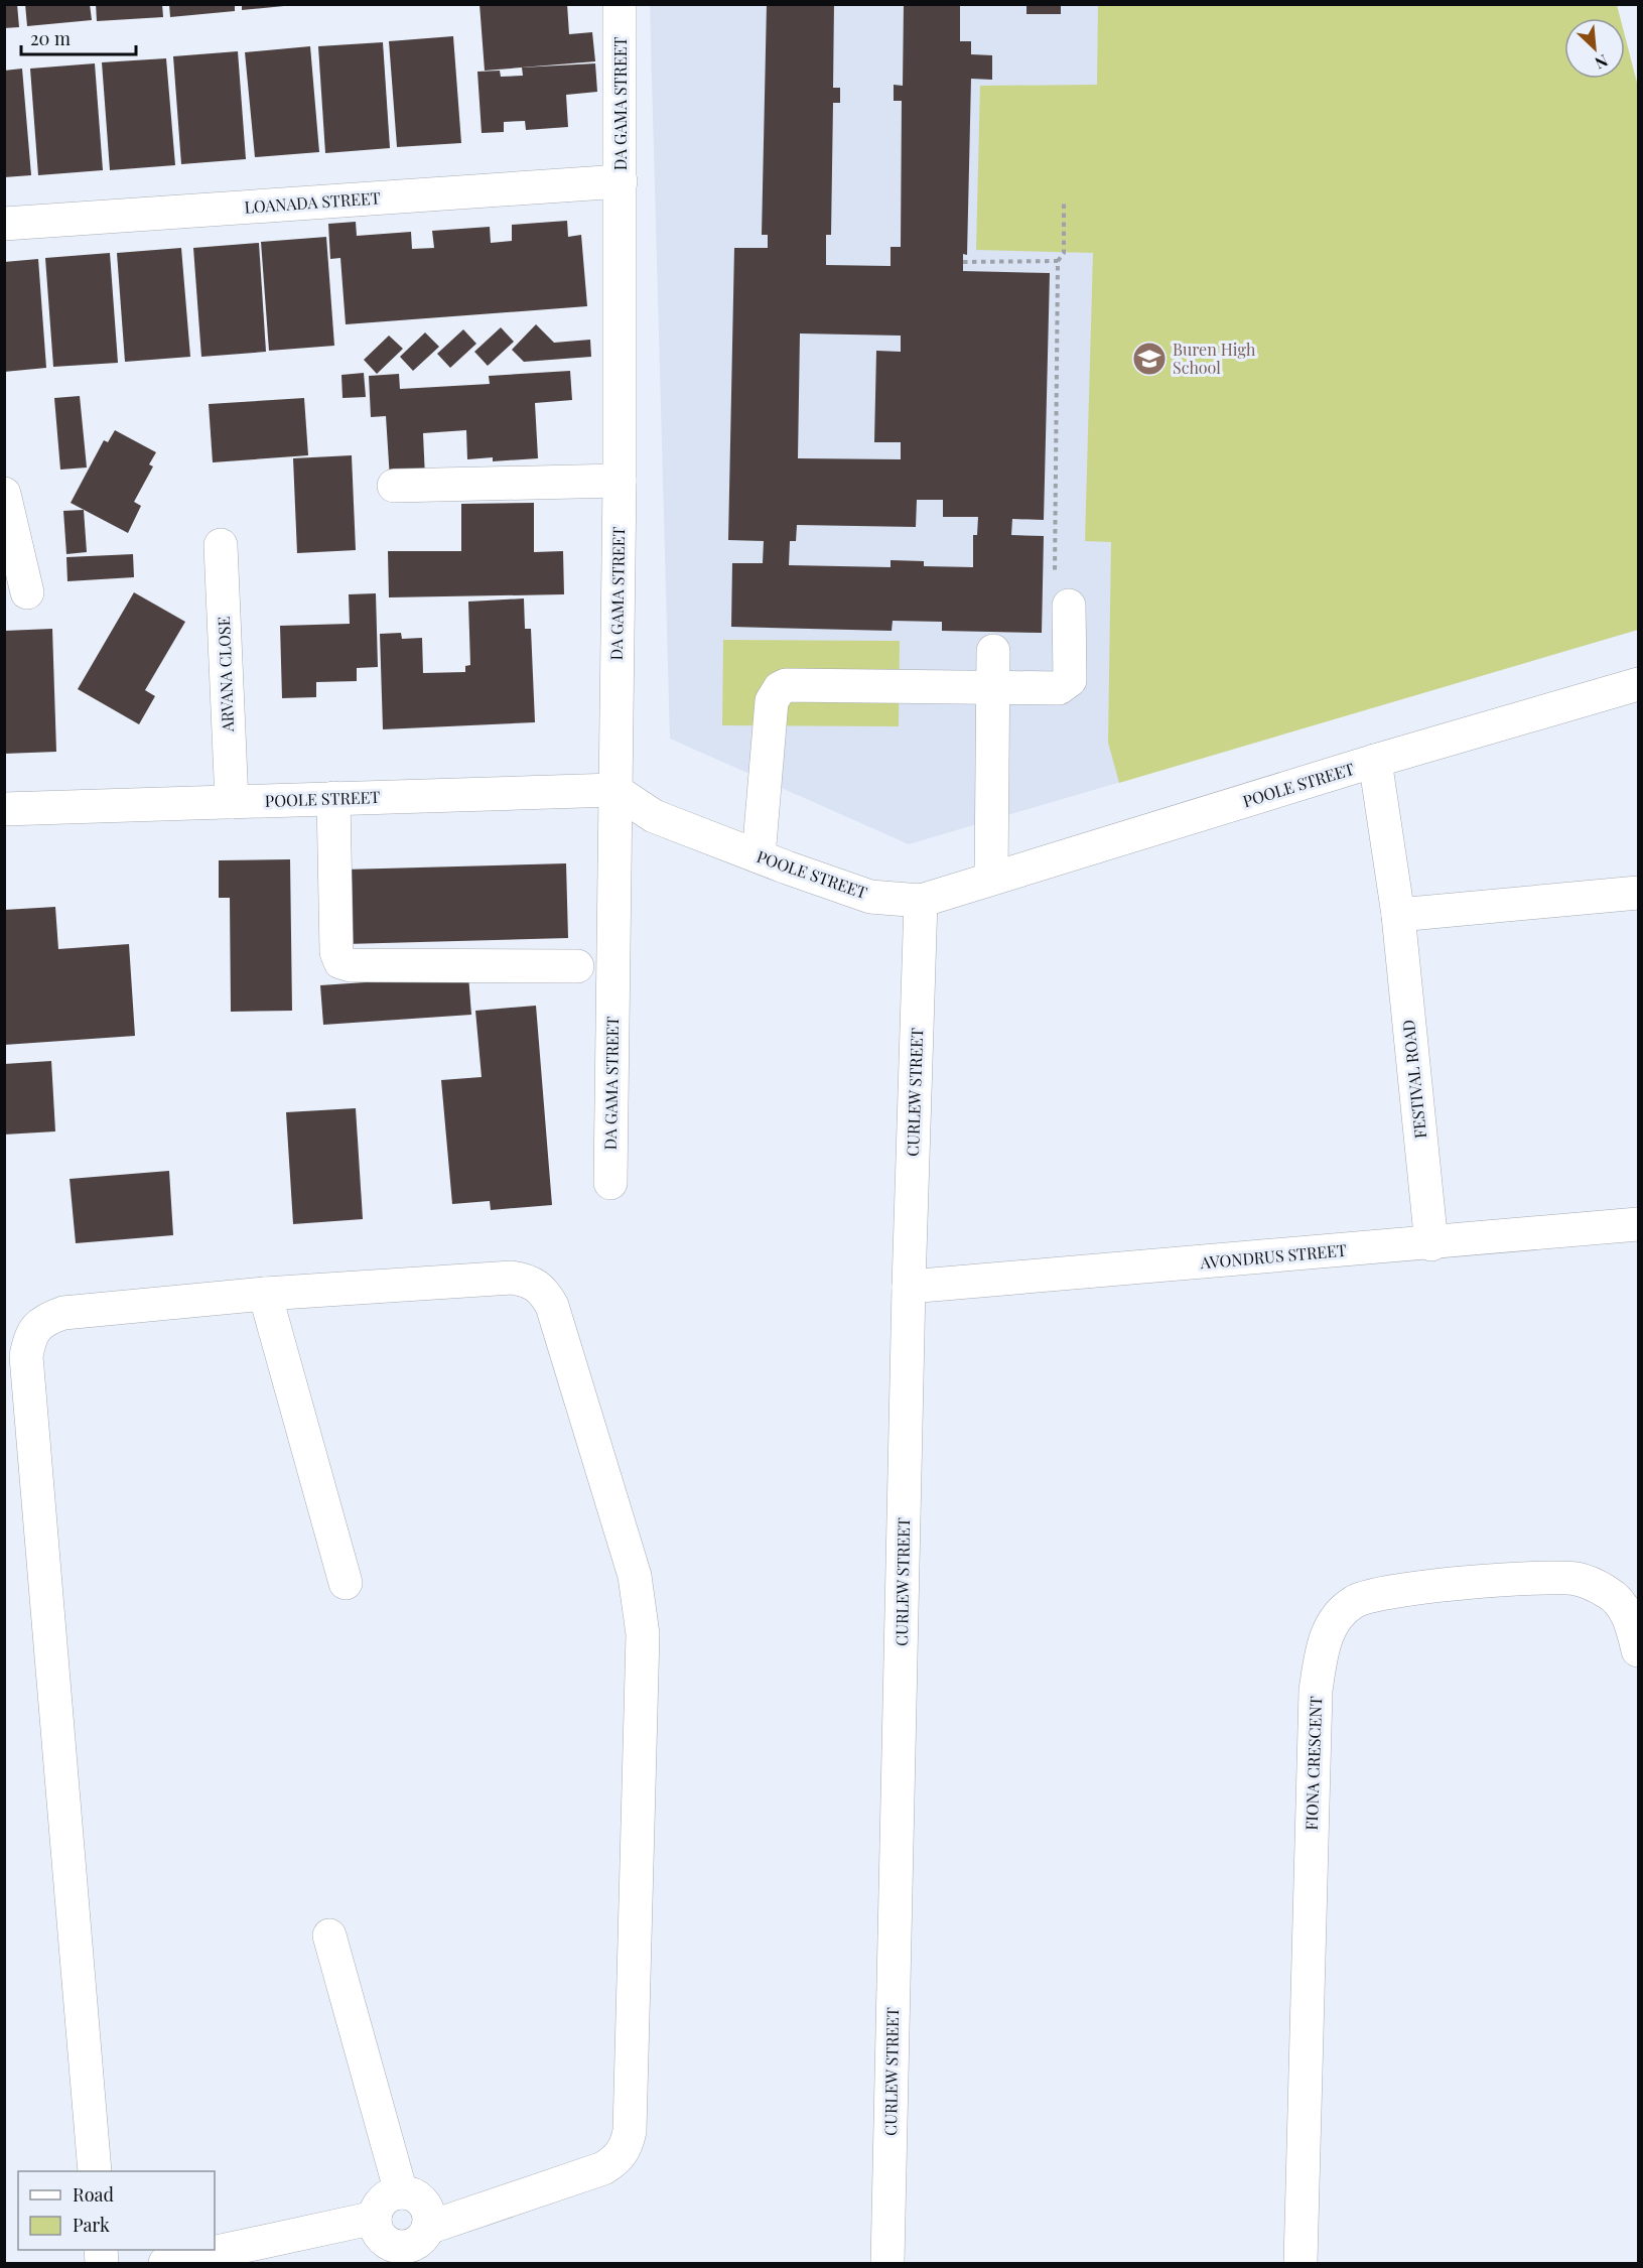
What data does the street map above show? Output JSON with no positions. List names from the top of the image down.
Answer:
{
  "streets": {
    "street": [
      "DA GAMA STREET",
      "LOANADA STREET",
      "ARVANA CLOSE",
      "POOLE STREET",
      "FESTIVAL ROAD",
      "CURLEW STREET",
      "AVONDRUS STREET",
      "FIONA CRESCENT"
    ]
  },
  "crossings": [
    ["DA GAMA STREET", "LOANADA STREET"],
    ["DA GAMA STREET", "POOLE STREET"],
    ["ARVANA CLOSE", "POOLE STREET"],
    ["POOLE STREET", "FESTIVAL ROAD"],
    ["POOLE STREET", "CURLEW STREET"],
    ["FESTIVAL ROAD", "AVONDRUS STREET"],
    ["CURLEW STREET", "AVONDRUS STREET"]
  ],
  "places": {
    "school or university": ["Buren High School"]
  },
  "legend": ["Road", "Park"],
  "scale_bar": "20 m",
  "north": "bottom right"
}
